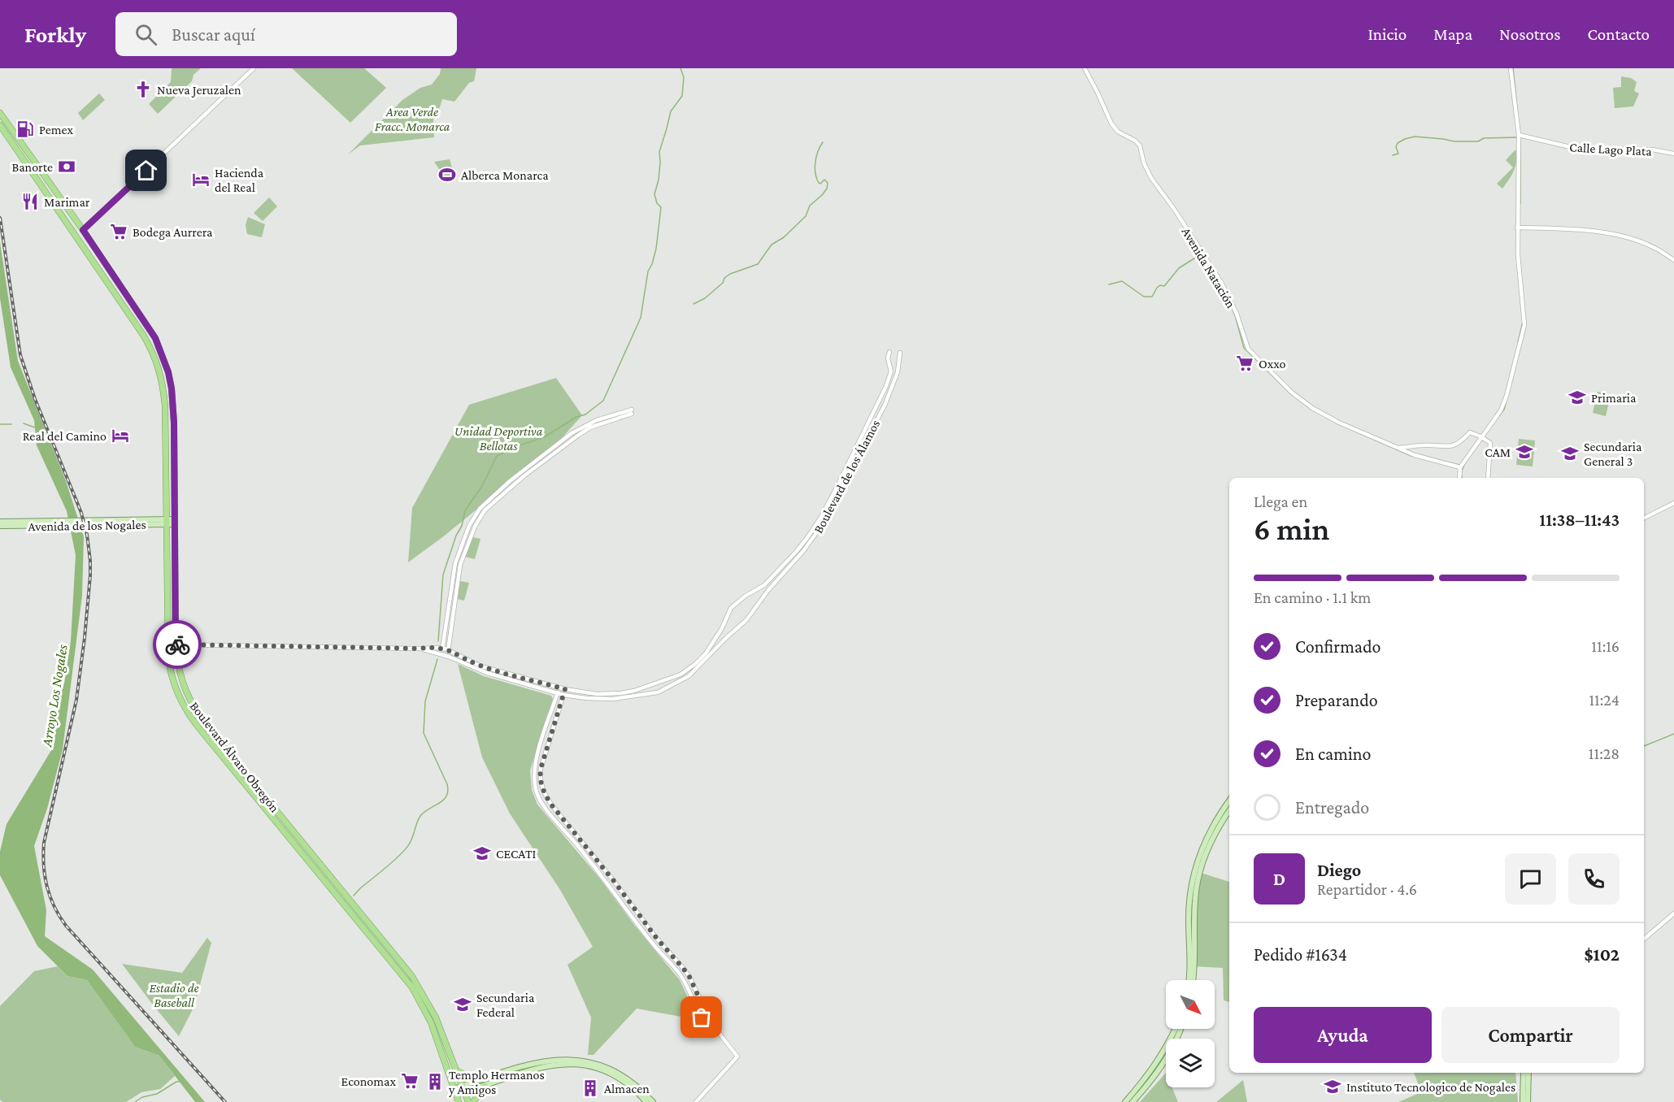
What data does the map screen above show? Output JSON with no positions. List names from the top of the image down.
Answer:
{
  "streets": {
    "highway": ["Boulevard Álvaro Obregón"],
    "main road": ["Avenida de los Nogales"],
    "street": ["Calle Lago Plata", "Avenida Natación", "Boulevard de los Álamos"]
  },
  "crossings": [
    ["Avenida de los Nogales", "Boulevard Álvaro Obregón"]
  ],
  "water": ["Arroyo Los Nogales"],
  "parks": ["Area Verde Fracc. Monarca", "Unidad Deportiva Bellotas", "Estadio de Baseball"],
  "places": {
    "church": ["Nueva Jeruzalen"],
    "fuel station": ["Pemex"],
    "bank": ["Banorte"],
    "sports": ["Alberca Monarca"],
    "hotel": ["Hacienda del Real", "Real del Camino"],
    "restaurant": ["Marimar"],
    "supermarket": ["Bodega Aurrera", "Oxxo", "Economax"],
    "school or university": [
      "Primaria",
      "CAM",
      "Secundaria General 3",
      "CECATI",
      "Secundaria Federal",
      "Instituto Tecnologico de Nogales"
    ],
    "building": ["Templo Hermanos y Amigos", "Almacen"]
  },
  "north": "bottom right",
  "page": {
    "header": "Forkly",
    "search": "Buscar aquí",
    "nav": [
      "Inicio",
      "Mapa",
      "Nosotros",
      "Contacto"
    ],
    "heading": ["6 min", "Llega en", "11:38–11:43"],
    "panel": [
      "Diego",
      "Repartidor · 4.6",
      "Pedido #1634",
      "$102"
    ],
    "bar": "En camino · 1.1 km",
    "list": [
      ["Confirmado", "11:16"],
      ["Preparando", "11:24"],
      ["En camino", "11:28"],
      "Entregado"
    ],
    "round": "D",
    "buttons": ["Ayuda", "Compartir"]
  }
}
